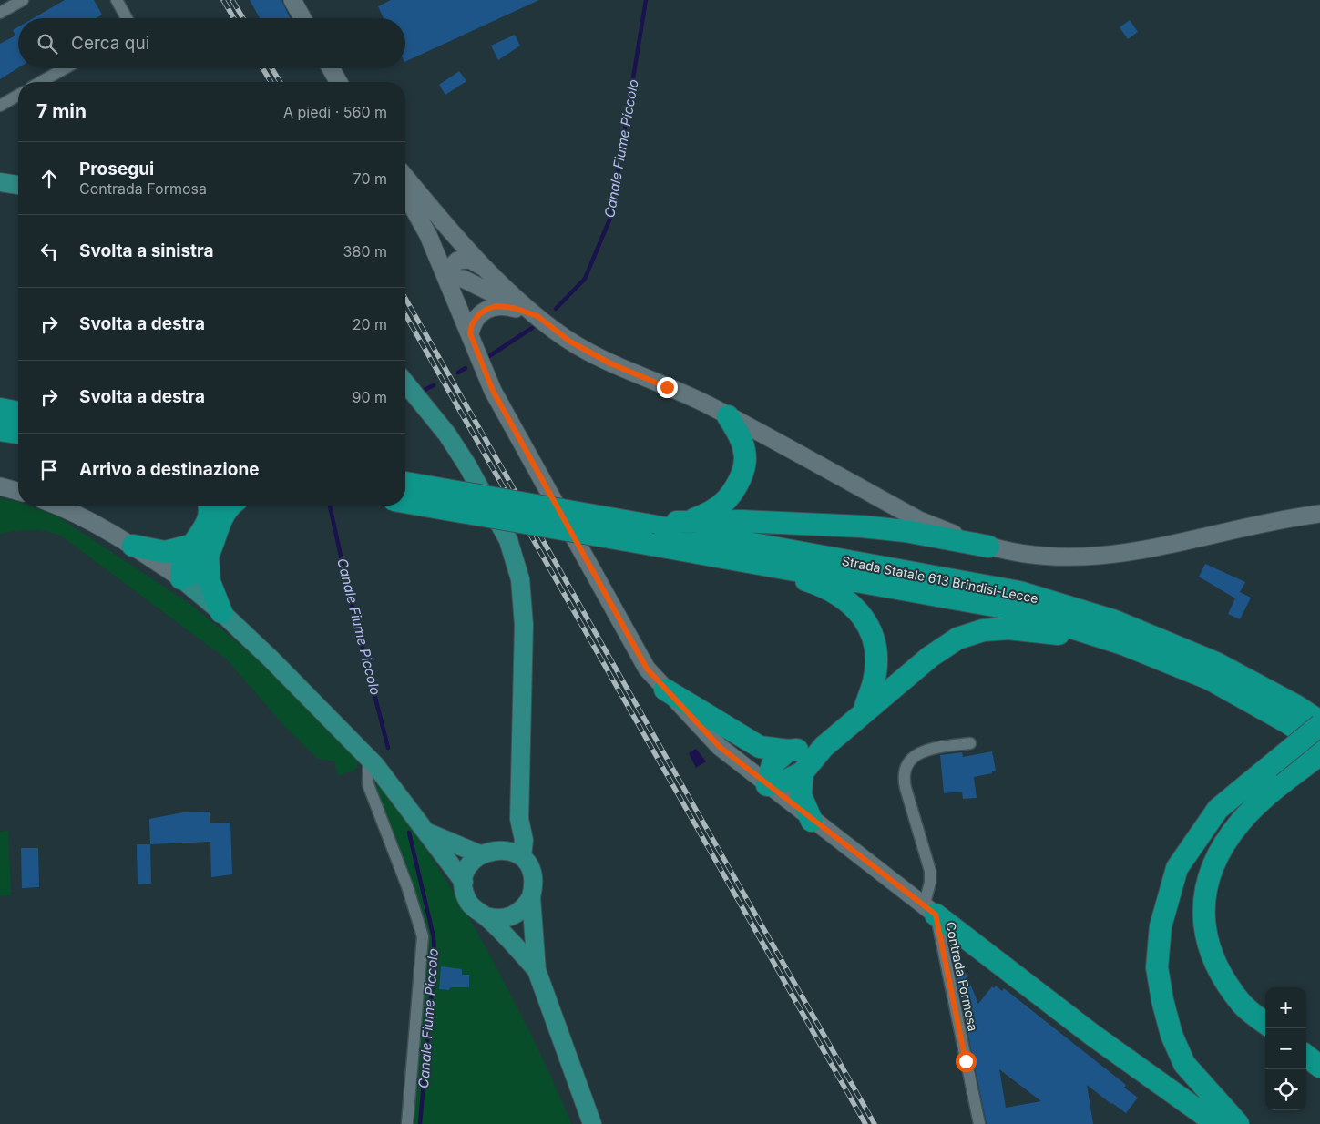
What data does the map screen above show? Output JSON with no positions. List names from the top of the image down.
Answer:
{
  "streets": {
    "highway": ["Strada Statale 613 Brindisi-Lecce"],
    "street": ["Contrada Formosa"]
  },
  "water": ["Canale Fiume Piccolo"],
  "page": {
    "search": "Cerca qui",
    "heading": ["7 min", "A piedi · 560 m"],
    "list": [
      ["Prosegui", "Contrada Formosa", "70 m"],
      ["Svolta a sinistra", "380 m"],
      ["Svolta a destra", "20 m"],
      ["Svolta a destra", "90 m"],
      "Arrivo a destinazione"
    ],
    "map_buttons": ["+", "−"]
  }
}
